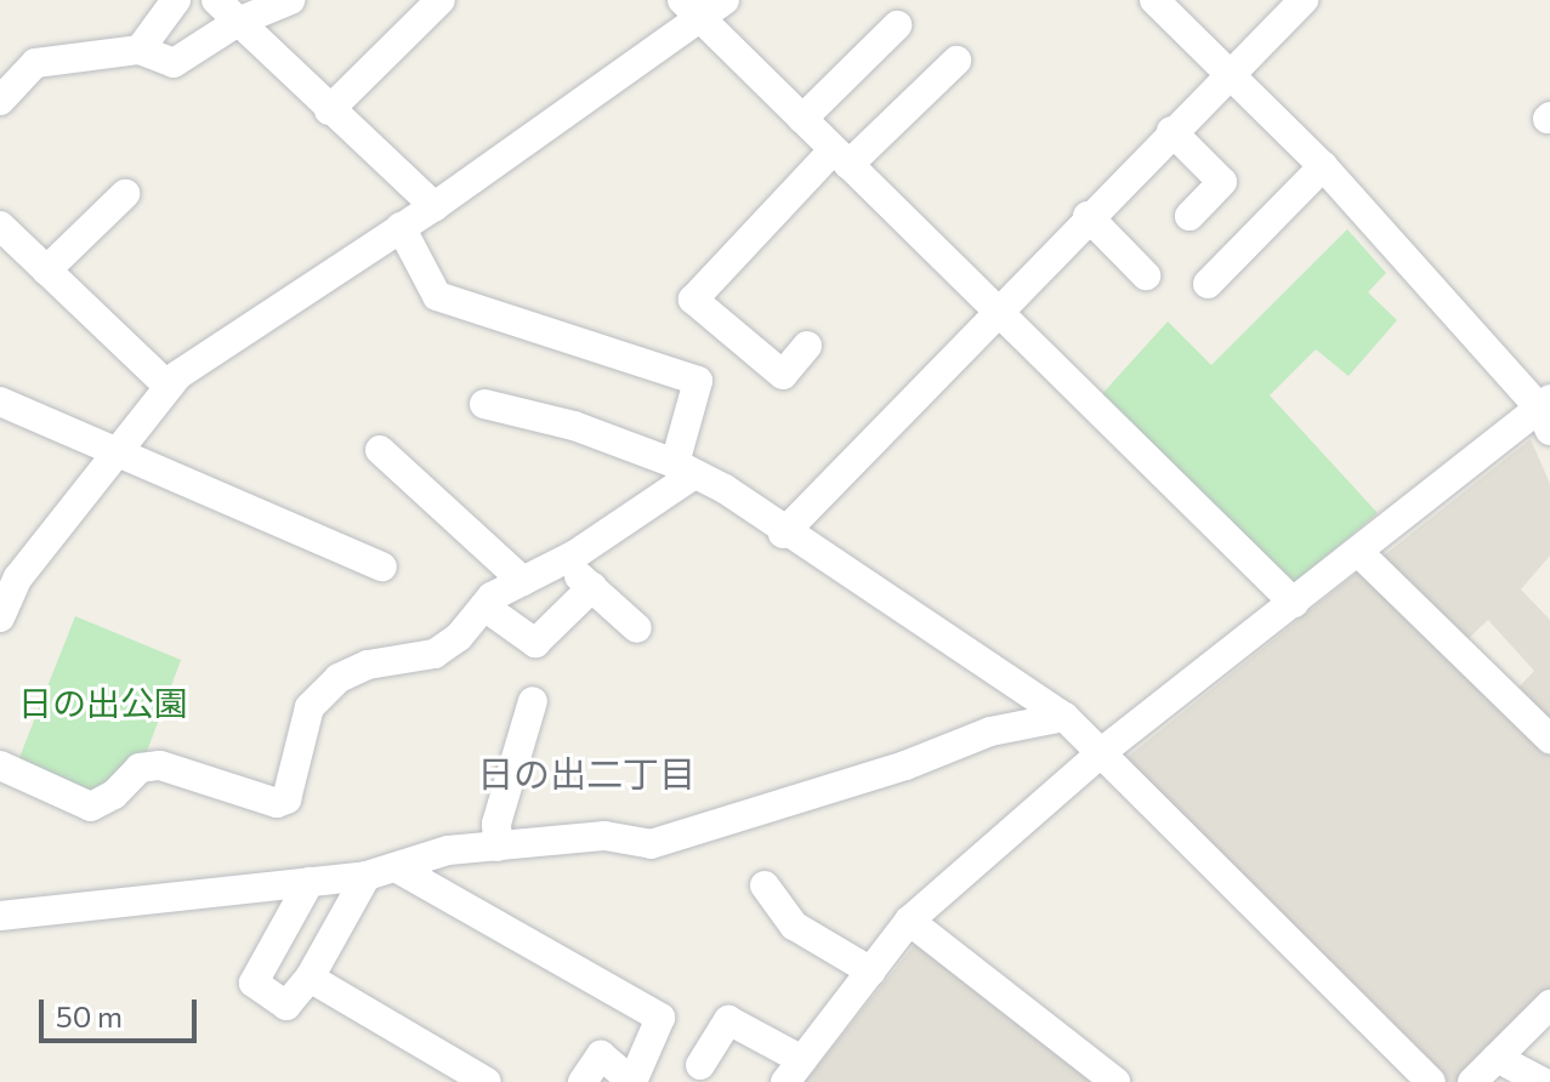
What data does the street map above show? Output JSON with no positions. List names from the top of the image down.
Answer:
{
  "districts": ["日の出二丁目"],
  "parks": ["日の出公園"],
  "scale_bar": "50 m"
}
